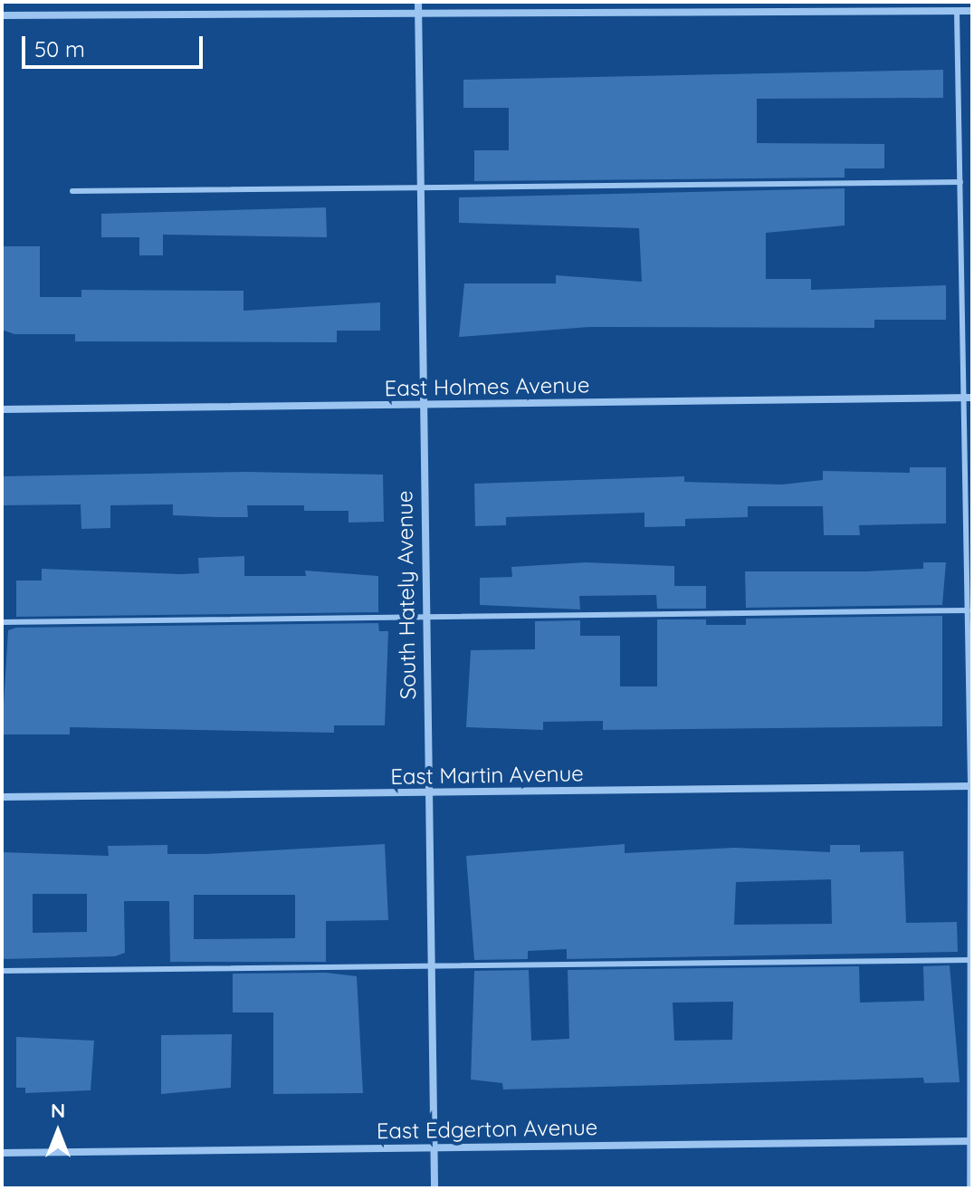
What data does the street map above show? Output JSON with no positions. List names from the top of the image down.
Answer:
{
  "streets": {
    "street": [
      "East Holmes Avenue",
      "South Hately Avenue",
      "East Martin Avenue",
      "East Edgerton Avenue"
    ]
  },
  "crossings": [
    ["East Holmes Avenue", "South Hately Avenue"],
    ["South Hately Avenue", "East Martin Avenue"],
    ["South Hately Avenue", "East Edgerton Avenue"]
  ],
  "scale_bar": "50 m",
  "north": "top"
}
